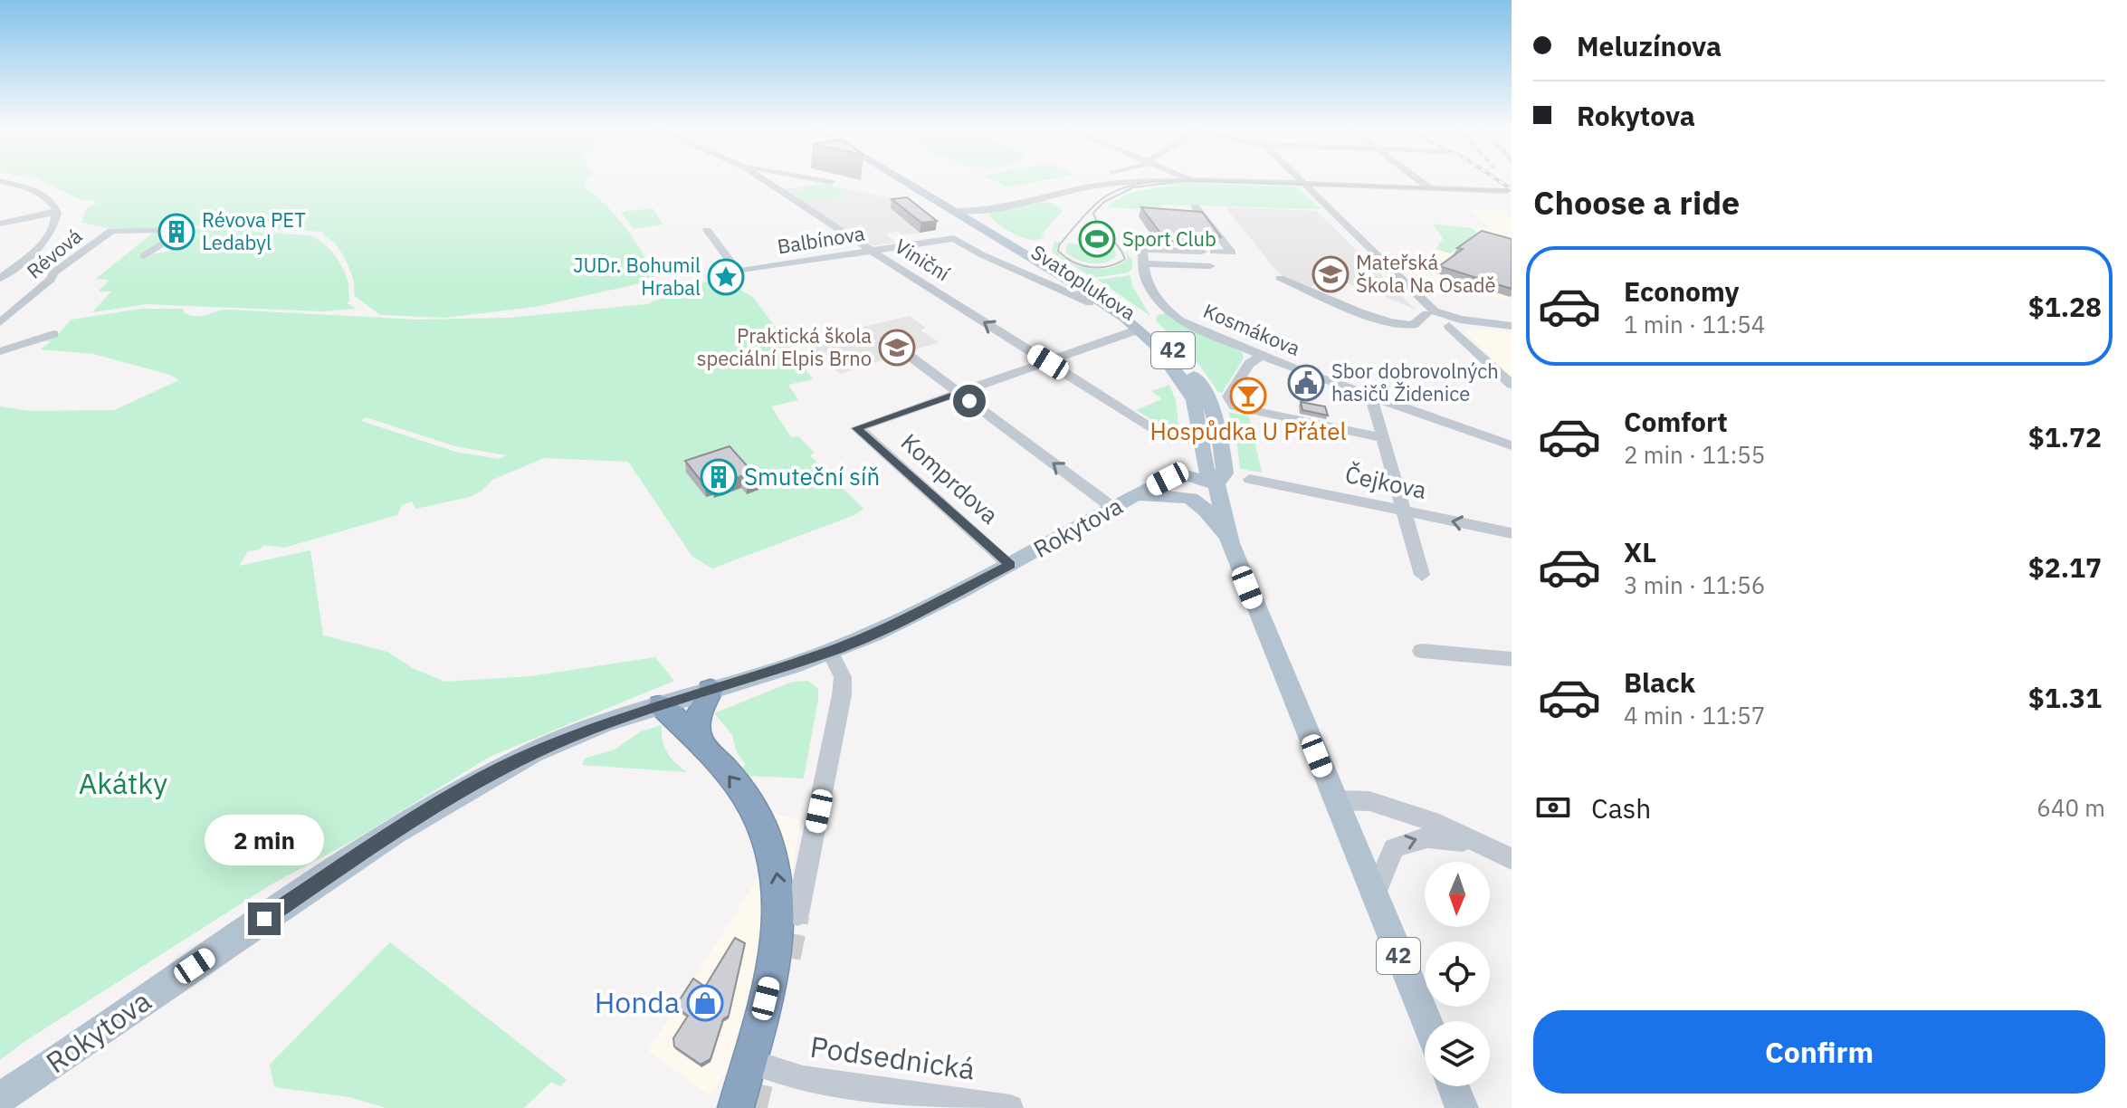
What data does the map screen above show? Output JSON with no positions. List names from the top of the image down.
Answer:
{
  "streets": {
    "main road": ["Svatoplukova", "42", "Rokytova"],
    "street": [
      "Balbínova",
      "Révová",
      "Viniční",
      "Kosmákova",
      "Komprdova",
      "Čejkova",
      "Podsednická"
    ]
  },
  "crossings": [
    ["Balbínova", "Viniční"],
    ["Balbínova", "Svatoplukova"],
    ["Svatoplukova", "Kosmákova"],
    ["Svatoplukova", "42"],
    ["Komprdova", "Rokytova"]
  ],
  "parks": ["Akátky"],
  "places": {
    "building": ["Révova PET Ledabyl", "Smuteční síň"],
    "sports": ["Sport Club"],
    "school or university": ["Mateřská Škola Na Osadě", "Praktická škola speciální Elpis Brno"],
    "place": ["JUDr. Bohumil Hrabal"],
    "public building": ["Sbor dobrovolných hasičů Židenice"],
    "bar": ["Hospůdka U Přátel"],
    "shop": ["Honda"]
  },
  "north": "bottom",
  "page": {
    "banner": ["Meluzínova", "Rokytova"],
    "heading": "Choose a ride",
    "list": [
      {
        "name": "Economy",
        "note": "1 min · 11:54",
        "value": "$1.28"
      },
      {
        "name": "Comfort",
        "note": "2 min · 11:55",
        "value": "$1.72"
      },
      {
        "name": "XL",
        "note": "3 min · 11:56",
        "value": "$2.17"
      },
      {
        "name": "Black",
        "note": "4 min · 11:57",
        "value": "$1.31"
      }
    ],
    "pay": ["Cash", "640 m"],
    "bubble": "2 min",
    "buttons": "Confirm"
  }
}
